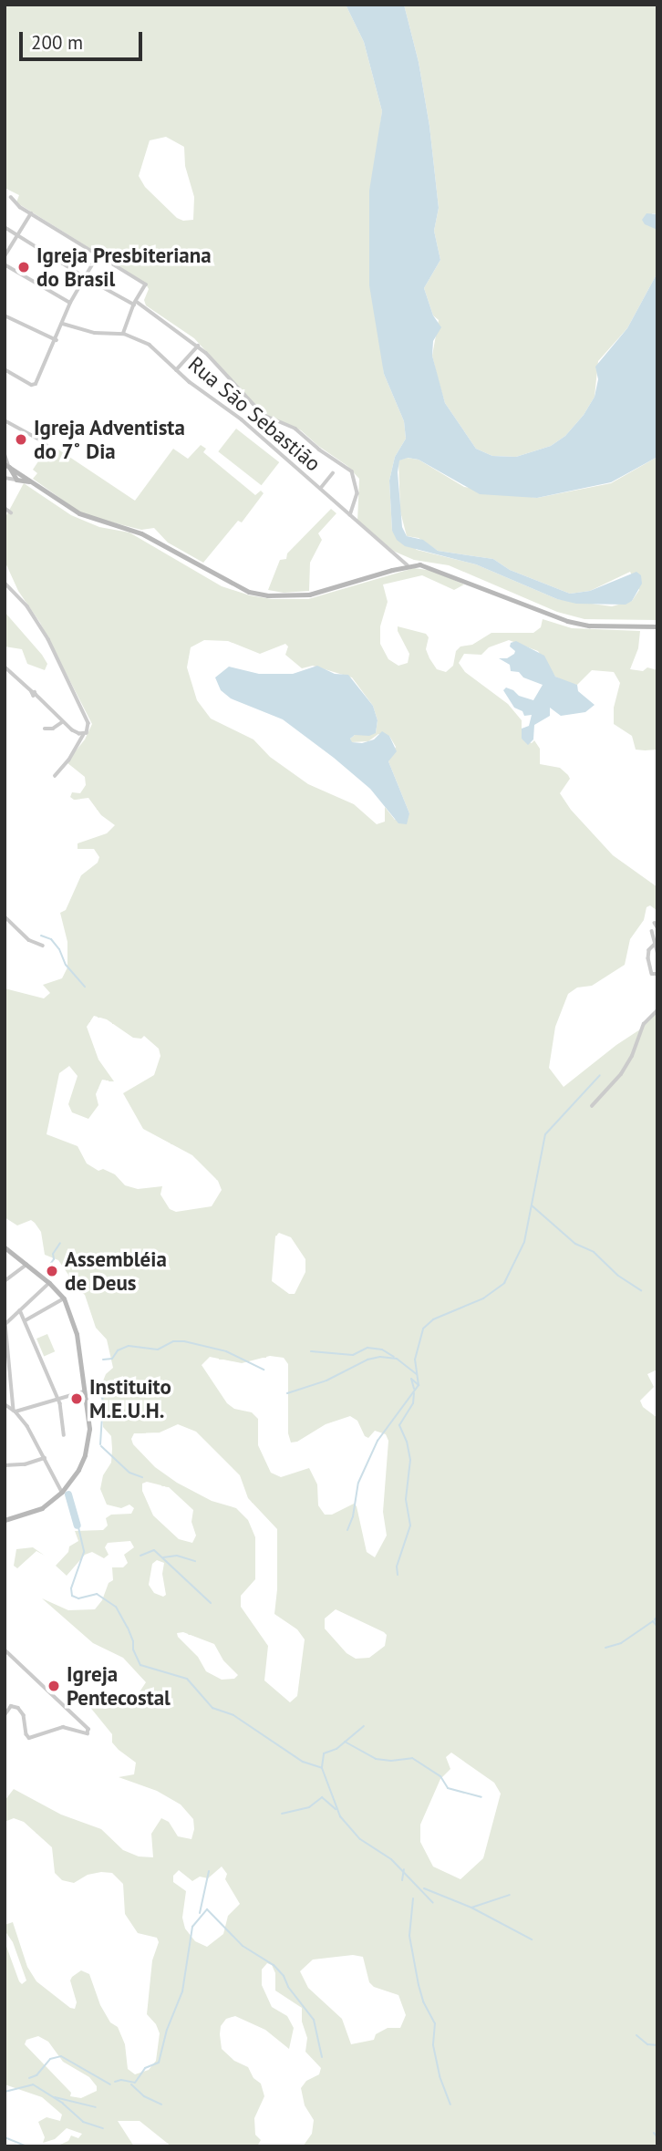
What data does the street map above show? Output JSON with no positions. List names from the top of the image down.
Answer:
{
  "streets": {
    "street": ["Rua São Sebastião"]
  },
  "places": [
    "Igreja Presbiteriana do Brasil",
    "Igreja Adventista do 7˚ Dia",
    "Assembléia de Deus",
    "Instituito M.E.U.H.",
    "Igreja Pentecostal"
  ],
  "scale_bar": "200 m"
}
